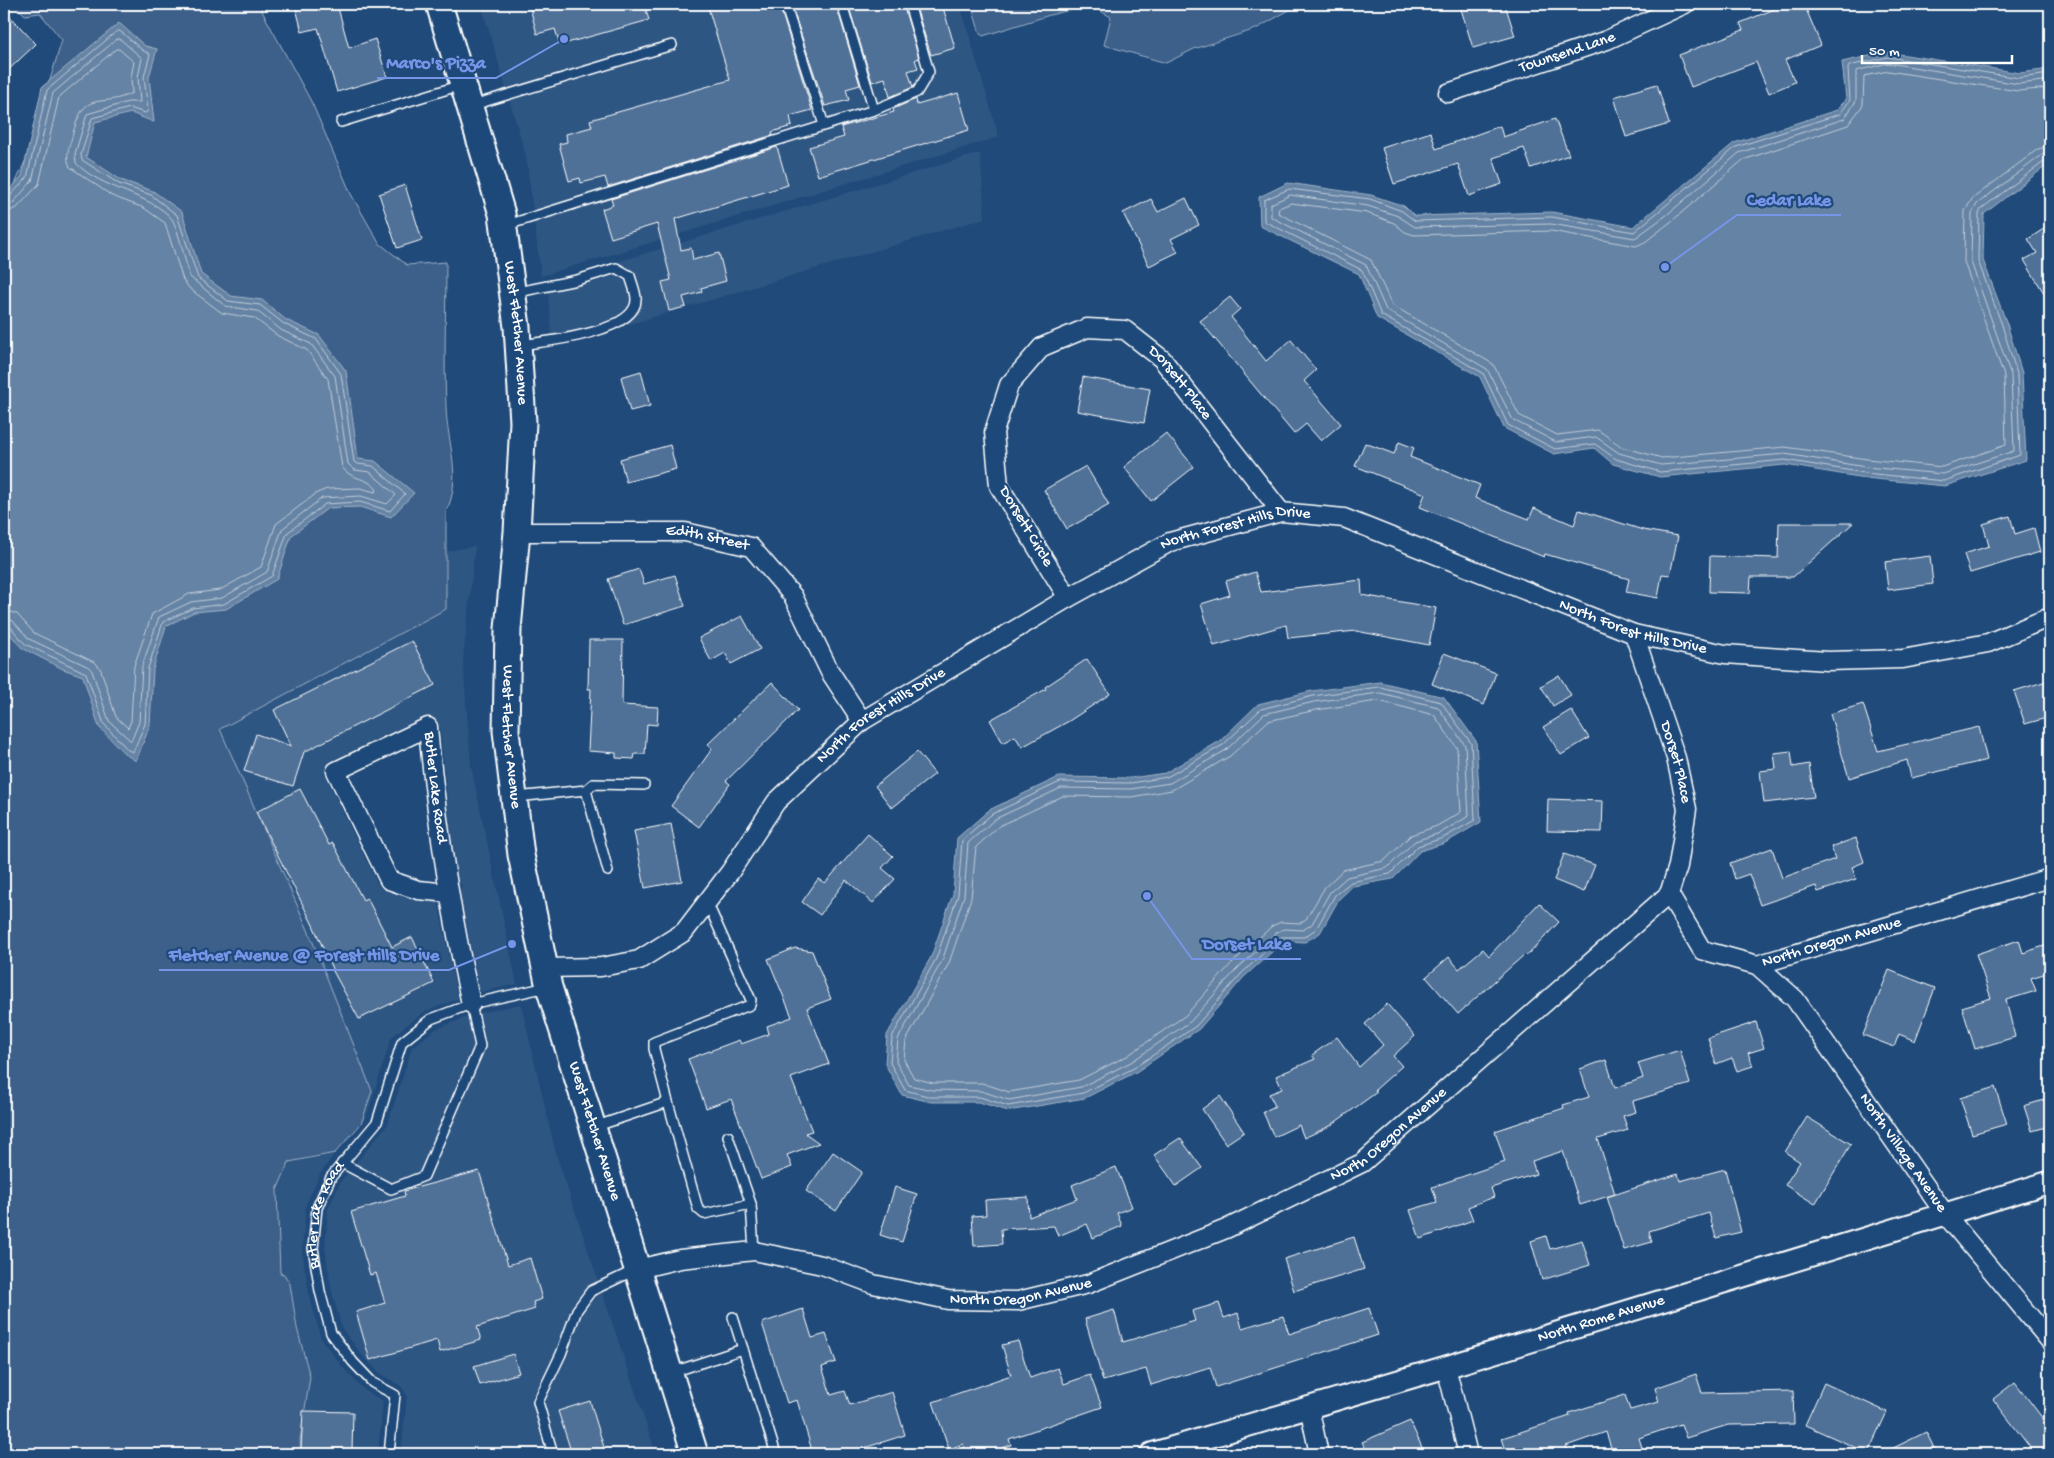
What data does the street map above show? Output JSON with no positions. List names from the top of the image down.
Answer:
{
  "streets": {
    "main road": ["West Fletcher Avenue"],
    "street": [
      "Townsend Lane",
      "Dorsett Place",
      "Dorsett Circle",
      "North Forest Hills Drive",
      "Edith Street",
      "Dorset Place",
      "Butler Lake Road",
      "North Oregon Avenue",
      "North Village Avenue",
      "North Rome Avenue"
    ]
  },
  "crossings": [
    ["West Fletcher Avenue", "North Forest Hills Drive"],
    ["West Fletcher Avenue", "Edith Street"],
    ["West Fletcher Avenue", "Butler Lake Road"],
    ["West Fletcher Avenue", "North Oregon Avenue"],
    ["Dorsett Place", "Dorsett Circle"],
    ["Dorsett Place", "North Forest Hills Drive"],
    ["Dorsett Circle", "North Forest Hills Drive"],
    ["North Forest Hills Drive", "Edith Street"],
    ["North Forest Hills Drive", "Dorset Place"],
    ["North Forest Hills Drive", "Butler Lake Road"],
    ["Dorset Place", "North Oregon Avenue"],
    ["North Oregon Avenue", "North Village Avenue"],
    ["North Village Avenue", "North Rome Avenue"]
  ],
  "places": [
    "Marco's Pizza",
    "Cedar Lake",
    "Dorset Lake",
    "Fletcher Avenue @ Forest Hills Drive"
  ],
  "scale_bar": "50 m"
}
